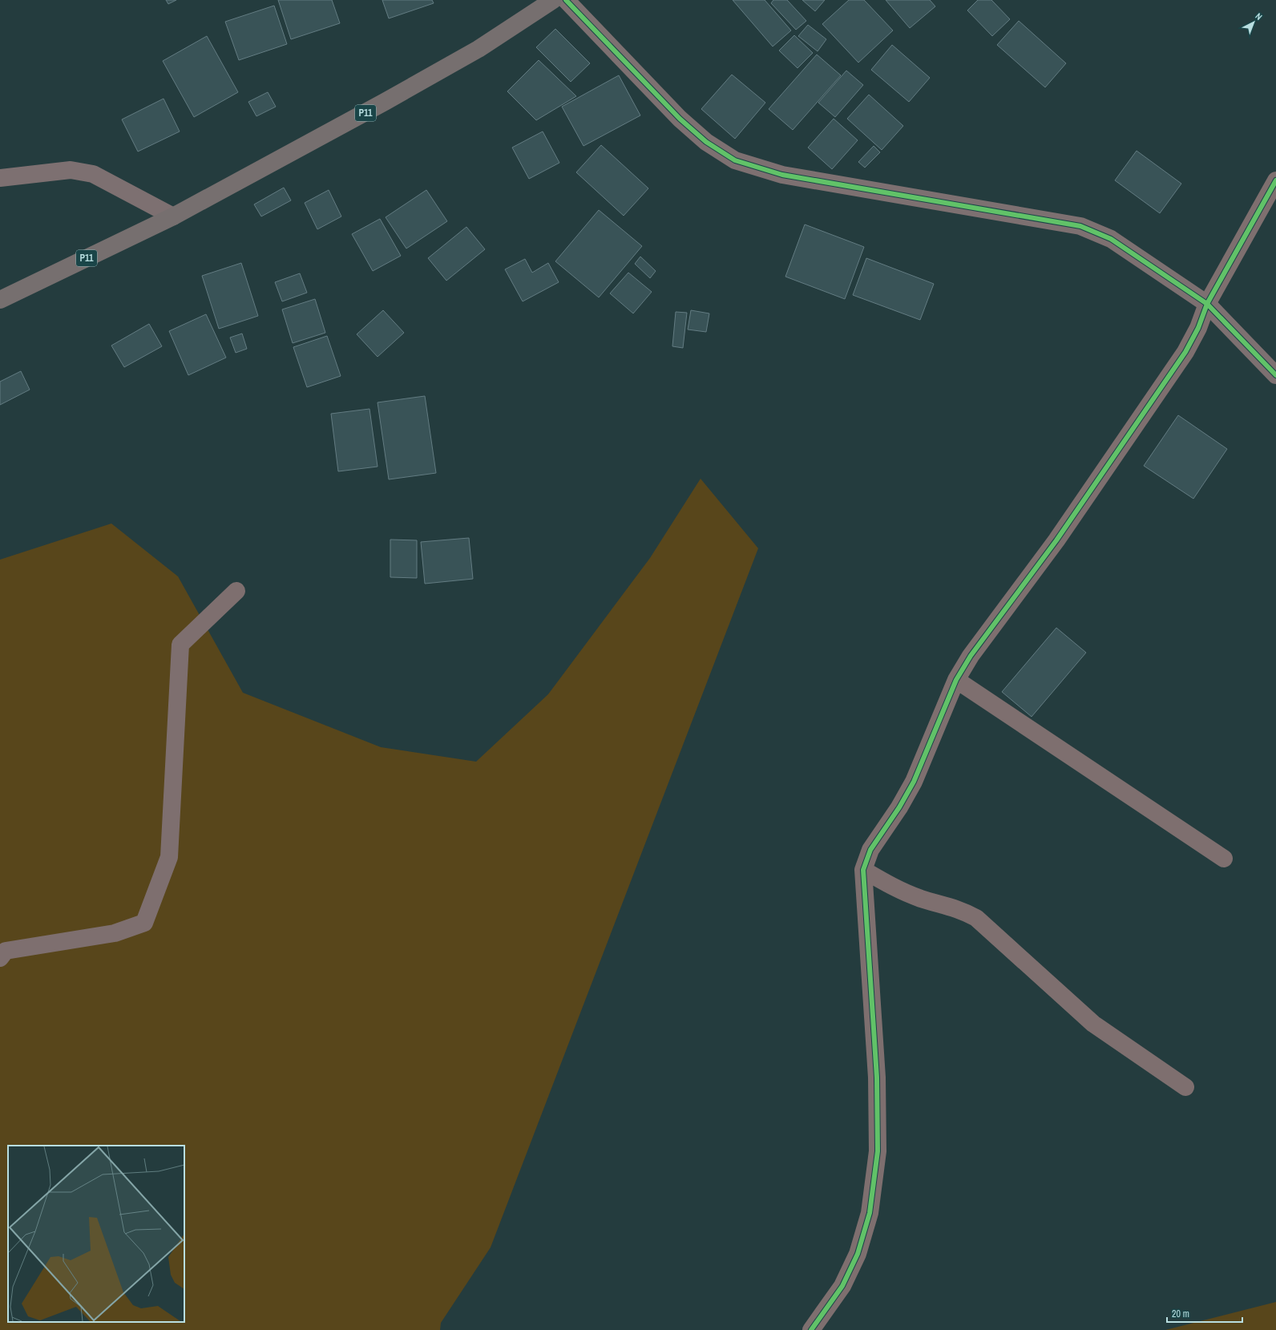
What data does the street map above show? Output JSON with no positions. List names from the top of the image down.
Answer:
{
  "streets": {
    "main road": ["P11"]
  },
  "scale_bar": "20 m",
  "north": "top right"
}
